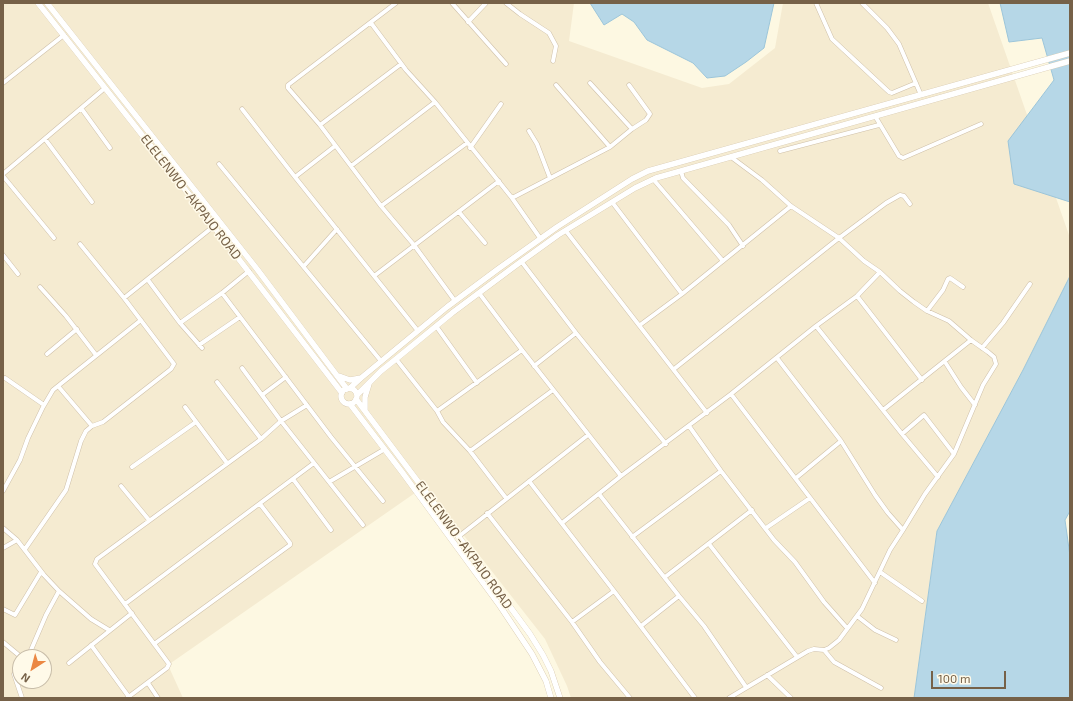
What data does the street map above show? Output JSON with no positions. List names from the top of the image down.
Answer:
{
  "streets": {
    "main road": ["ELELENWO -AKPAJO ROAD"]
  },
  "scale_bar": "100 m",
  "north": "bottom left"
}
